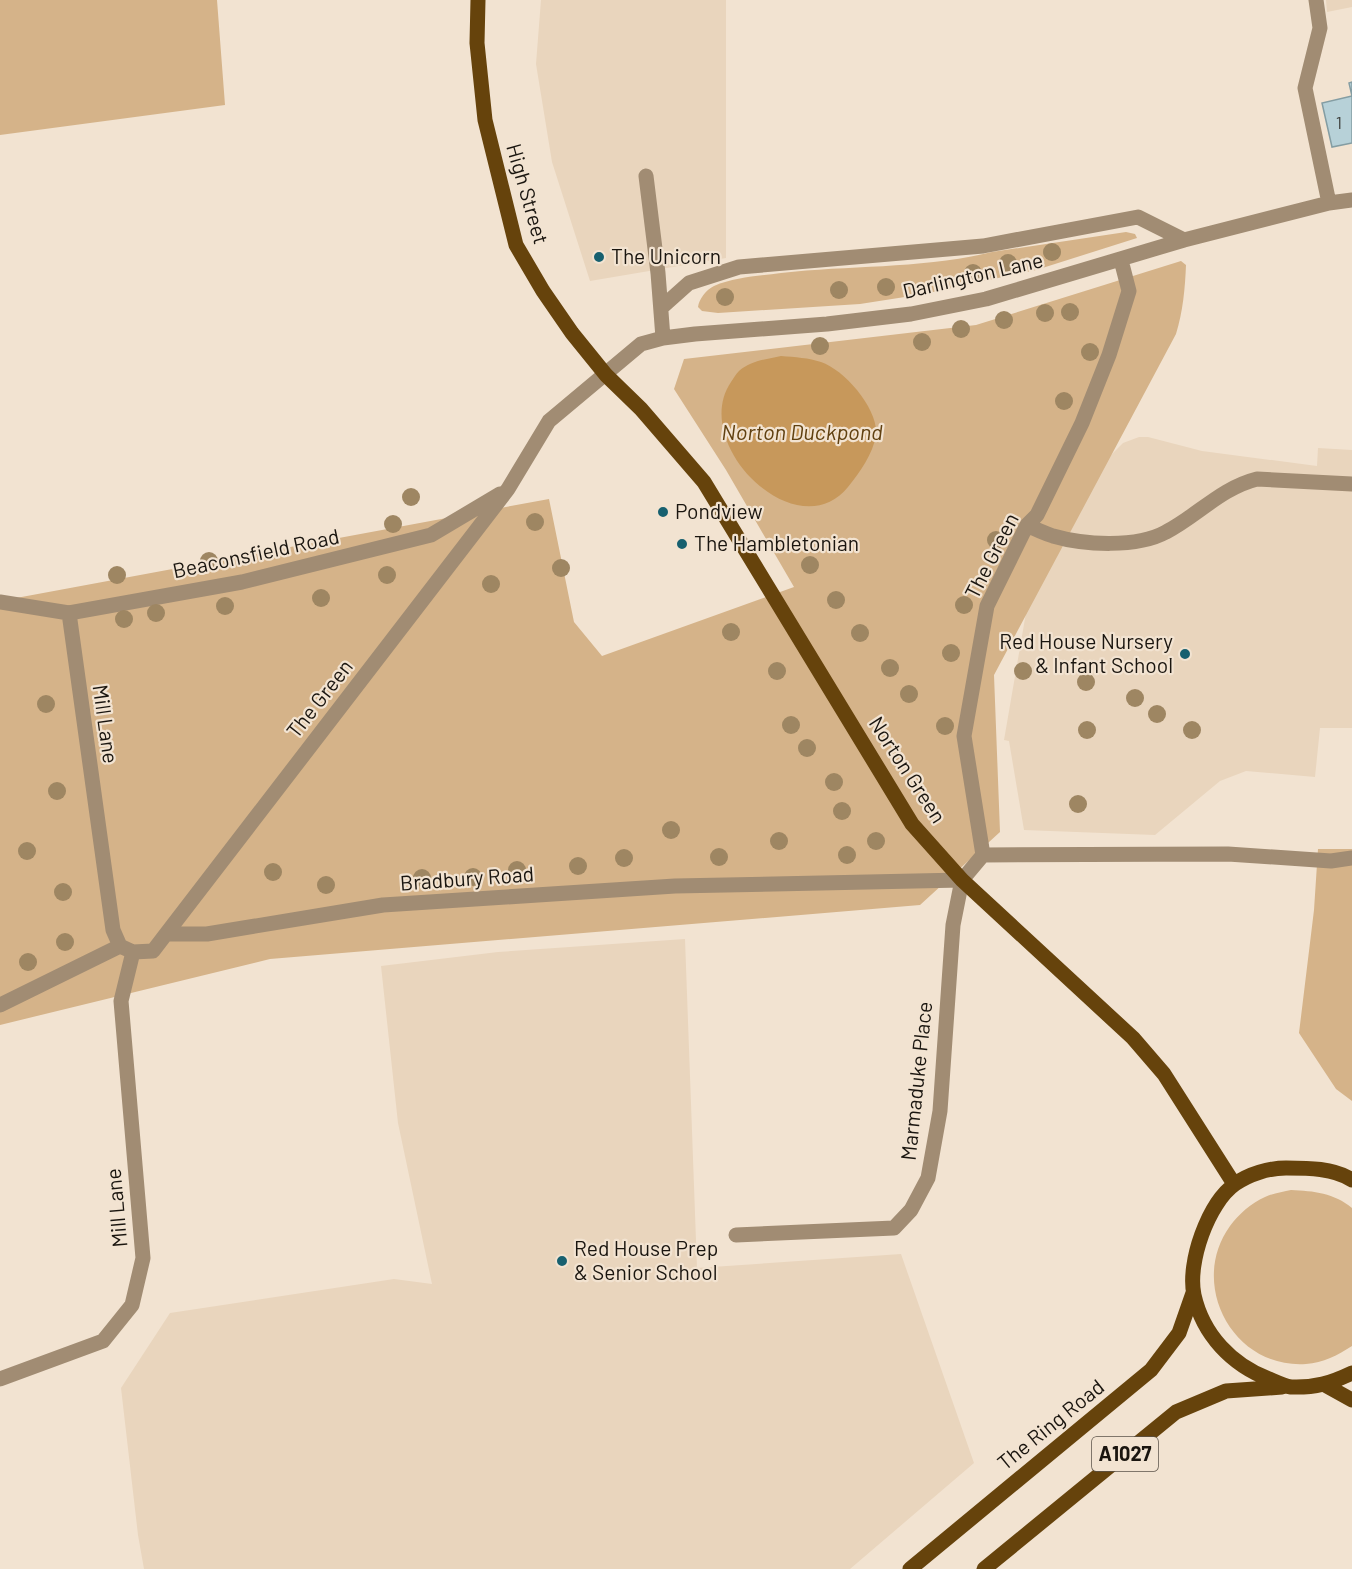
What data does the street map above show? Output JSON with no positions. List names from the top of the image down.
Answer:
{
  "streets": {
    "main road": [
      "High Street",
      "Norton Green",
      "The Ring Road",
      "A1027"
    ],
    "street": [
      "Darlington Lane",
      "Beaconsfield Road",
      "The Green",
      "Mill Lane",
      "Bradbury Road",
      "Marmaduke Place"
    ]
  },
  "crossings": [
    ["High Street", "Darlington Lane"],
    ["High Street", "The Green"],
    ["High Street", "Norton Green"],
    ["Darlington Lane", "The Green"],
    ["Darlington Lane", "Norton Green"],
    ["Beaconsfield Road", "The Green"],
    ["Beaconsfield Road", "Mill Lane"],
    ["The Green", "Norton Green"],
    ["The Green", "Bradbury Road"],
    ["Norton Green", "Bradbury Road"],
    ["Norton Green", "Marmaduke Place"],
    ["Norton Green", "A1027"],
    ["Bradbury Road", "Marmaduke Place"],
    ["The Ring Road", "A1027"]
  ],
  "water": ["Norton Duckpond"],
  "places": [
    "The Unicorn",
    "Pondview",
    "The Hambletonian",
    "Red House Nursery & Infant School",
    "Red House Prep & Senior School"
  ],
  "house_numbers": ["1"]
}
